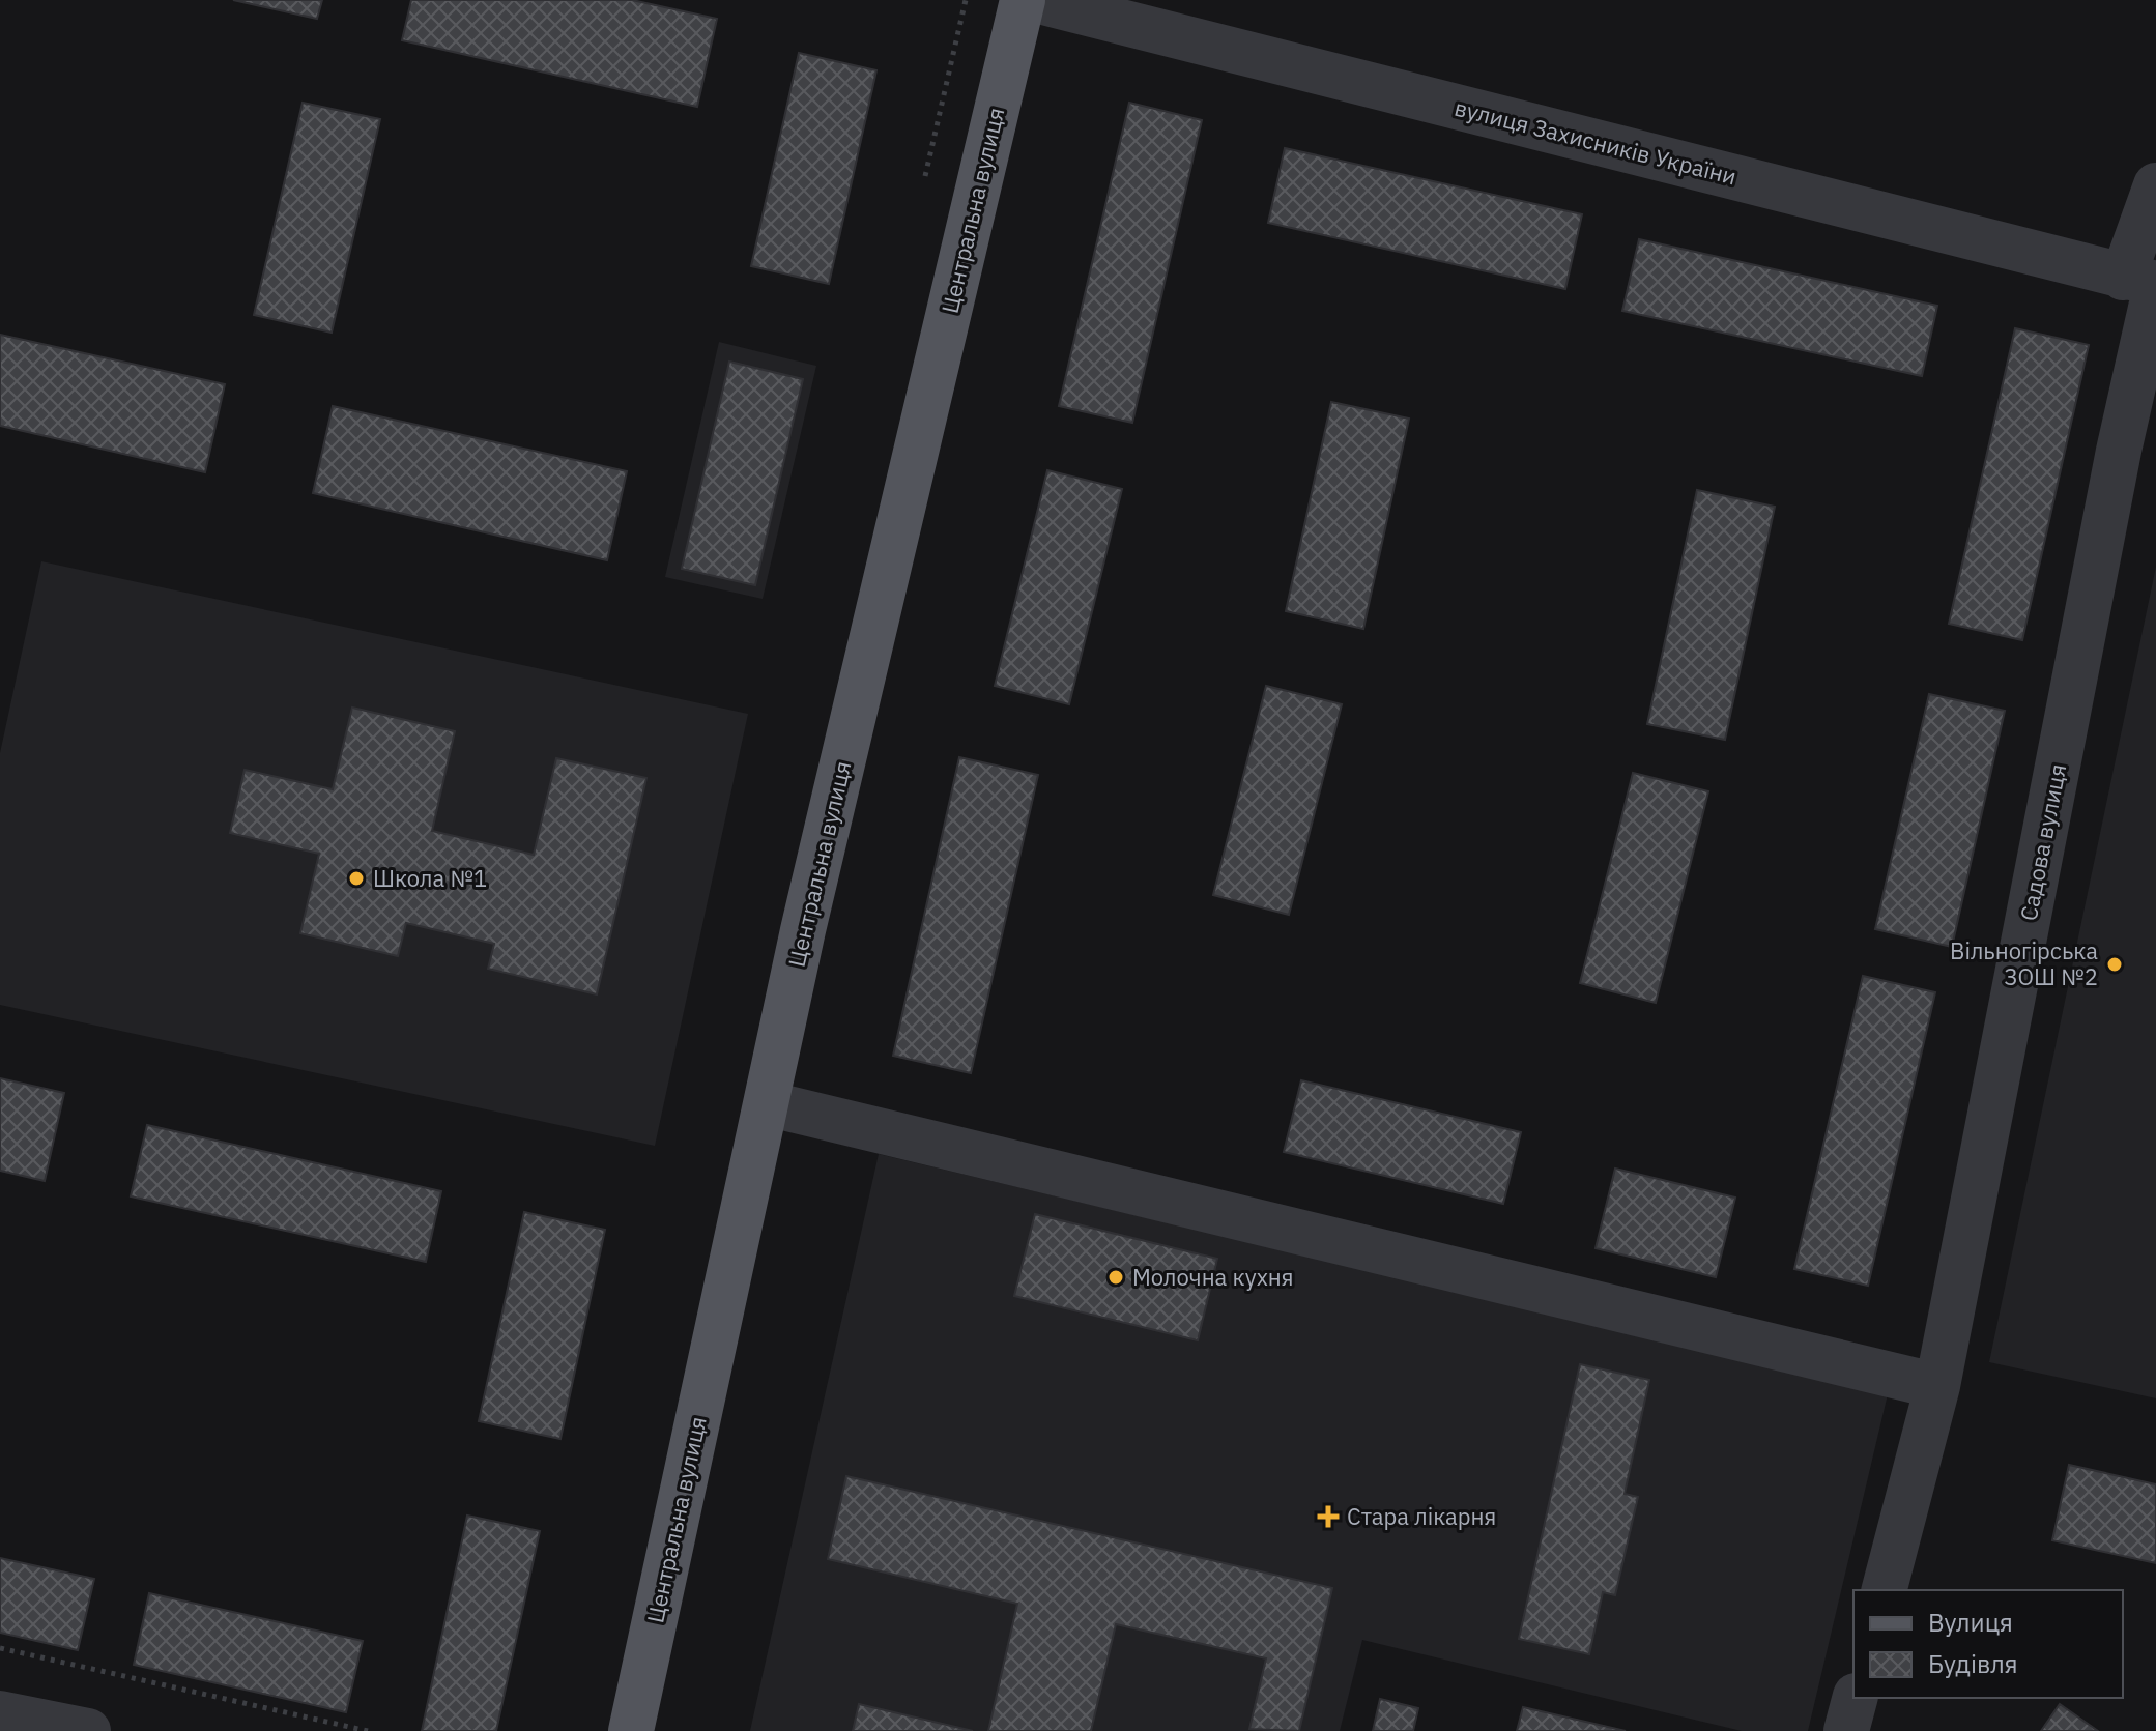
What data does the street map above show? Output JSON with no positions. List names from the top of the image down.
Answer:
{
  "streets": {
    "main road": ["Центральна вулиця"],
    "street": ["вулиця Захисників України", "Садова вулиця"]
  },
  "crossings": [
    ["вулиця Захисників України", "Садова вулиця"]
  ],
  "places": {
    "other": ["Школа №1", "Вільногірська ЗОШ №2", "Молочна кухня"],
    "health": ["Стара лікарня"]
  },
  "legend": ["Вулиця", "Будівля"]
}
